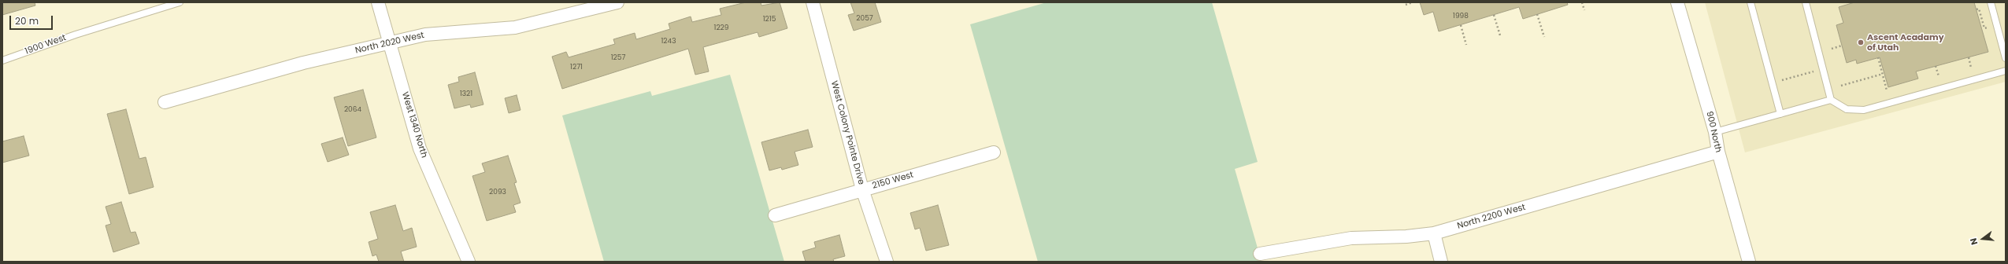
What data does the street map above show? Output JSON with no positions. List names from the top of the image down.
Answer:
{
  "streets": {
    "street": [
      "North 2020 West",
      "West 1340 North",
      "900 North",
      "West Colony Pointe Drive",
      "2150 West",
      "North 2200 West"
    ],
    "lane": ["1900 West"]
  },
  "crossings": [
    ["North 2020 West", "West 1340 North"],
    ["900 North", "North 2200 West"],
    ["West Colony Pointe Drive", "2150 West"]
  ],
  "places": ["Ascent Acadamy of Utah"],
  "house_numbers": [
    "1998",
    "2057",
    "1215",
    "1229",
    "1243",
    "1257",
    "1271",
    "1321",
    "2064",
    "2093"
  ],
  "scale_bar": "20 m",
  "north": "left"
}
